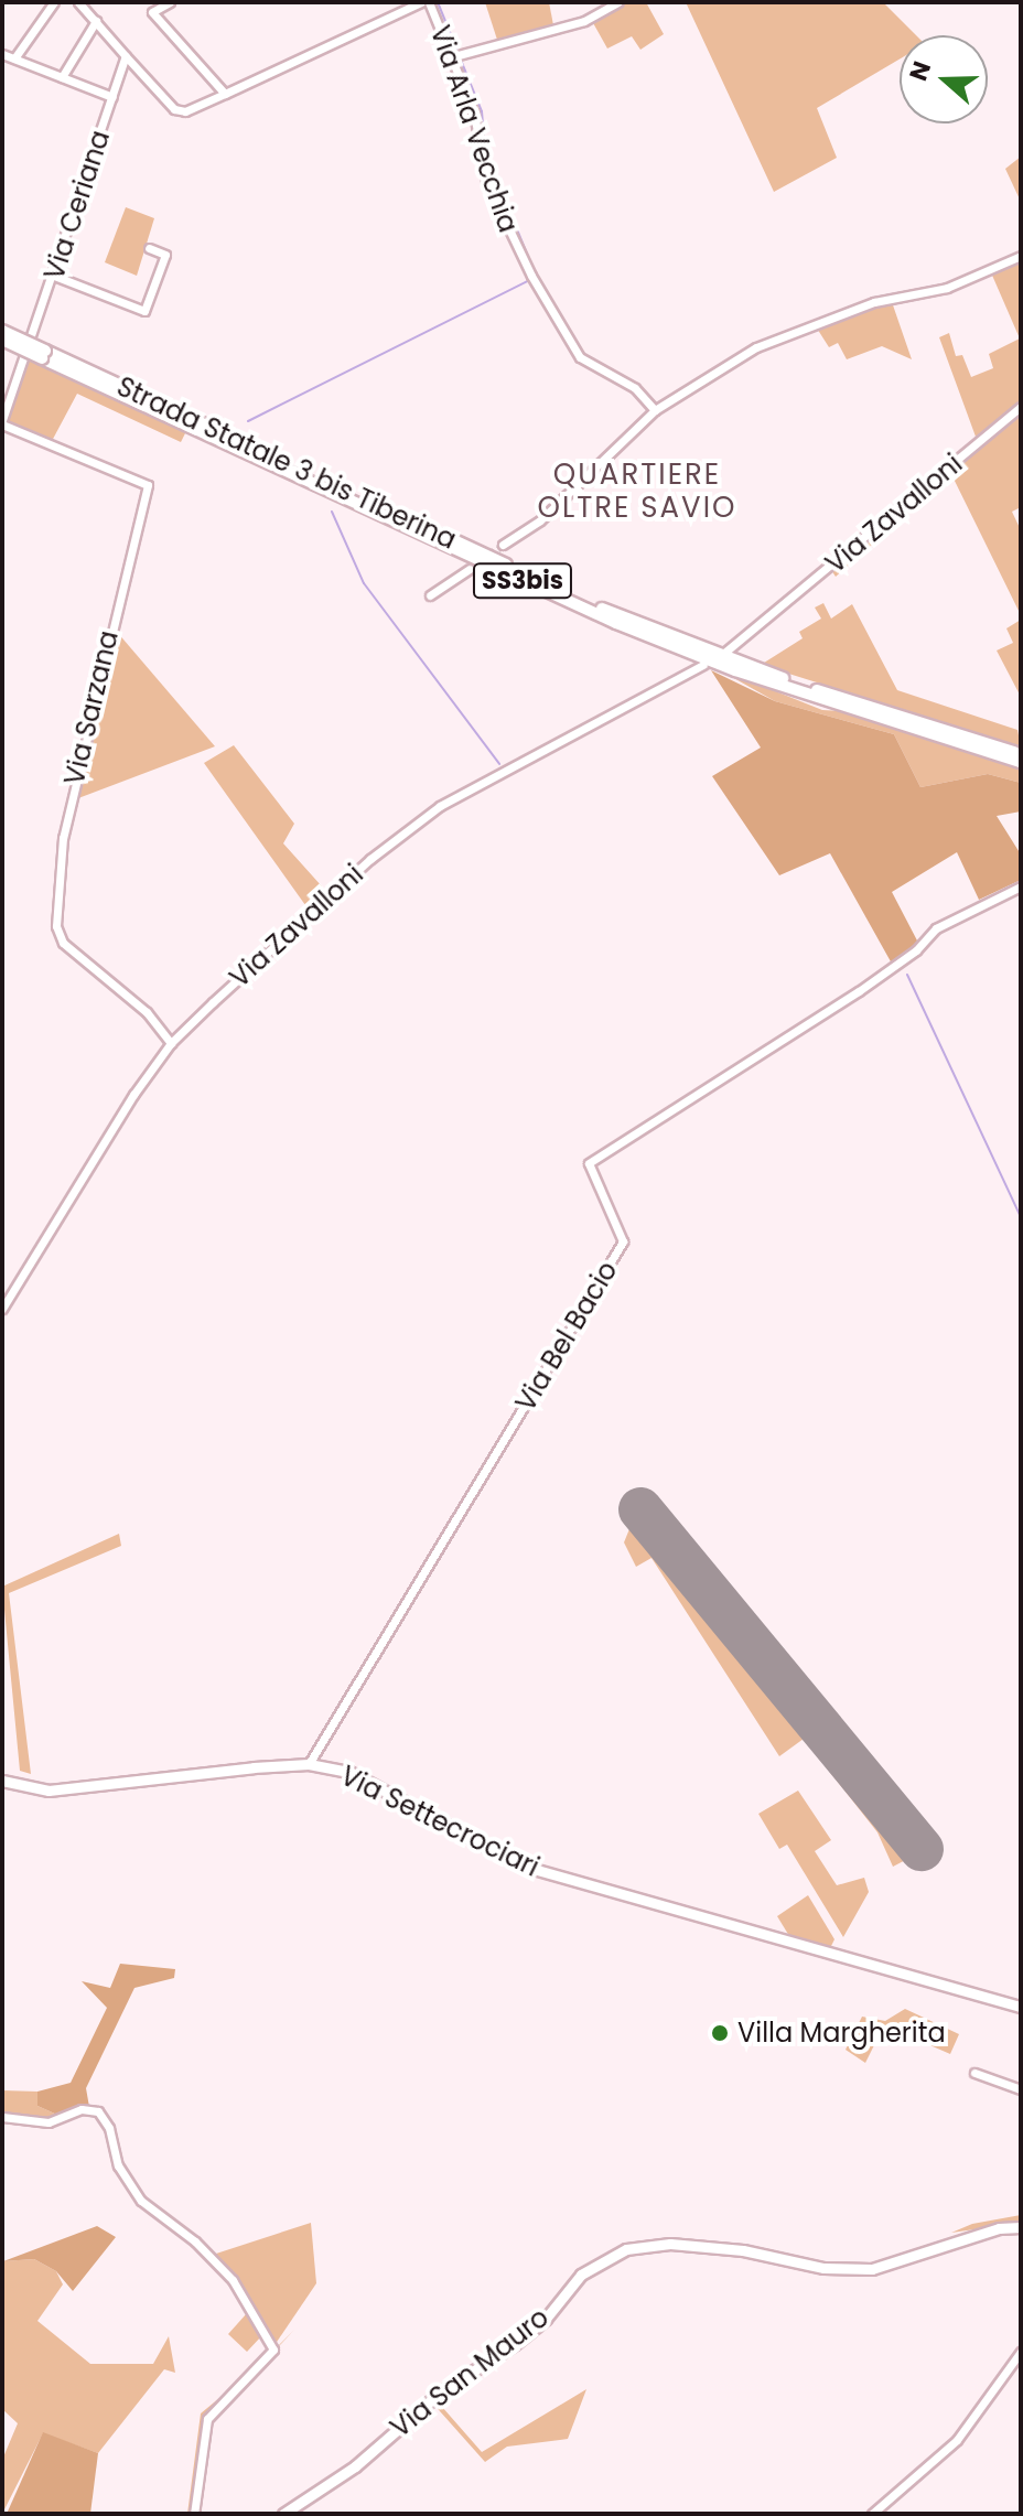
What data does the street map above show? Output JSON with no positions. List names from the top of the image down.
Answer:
{
  "streets": {
    "highway": ["Strada Statale 3 bis Tiberina", "SS3bis"],
    "main road": ["Via Settecrociari", "Via San Mauro"],
    "street": [
      "Via Arla Vecchia",
      "Via Ceriana",
      "Via Zavalloni",
      "Via Sarzana",
      "Via Bel Bacio"
    ]
  },
  "crossings": [
    ["Via Ceriana", "Via Sarzana"],
    ["Via Zavalloni", "Via Sarzana"],
    ["Via Bel Bacio", "Via Settecrociari"]
  ],
  "districts": ["QUARTIERE OLTRE SAVIO"],
  "places": ["Villa Margherita"],
  "north": "left"
}
